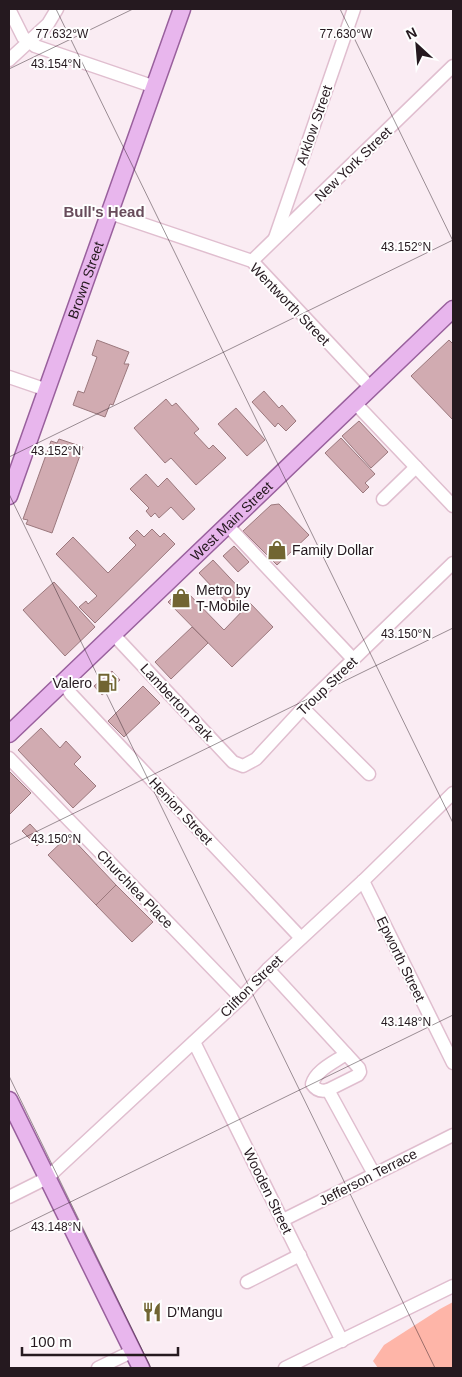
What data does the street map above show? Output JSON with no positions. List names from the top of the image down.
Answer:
{
  "streets": {
    "main road": ["Brown Street", "West Main Street"],
    "street": [
      "Arklow Street",
      "New York Street",
      "Wentworth Street",
      "Troup Street",
      "Lamberton Park",
      "Henion Street",
      "Churchlea Place",
      "Epworth Street",
      "Clifton Street",
      "Jefferson Terrace",
      "Wooden Street"
    ]
  },
  "crossings": [
    ["Arklow Street", "New York Street"],
    ["New York Street", "Wentworth Street"],
    ["Brown Street", "Wentworth Street"],
    ["Wentworth Street", "West Main Street"],
    ["West Main Street", "Lamberton Park"],
    ["West Main Street", "Henion Street"],
    ["Troup Street", "Lamberton Park"],
    ["Henion Street", "Clifton Street"],
    ["Churchlea Place", "Clifton Street"],
    ["Epworth Street", "Clifton Street"],
    ["Clifton Street", "Wooden Street"],
    ["Jefferson Terrace", "Wooden Street"]
  ],
  "districts": ["Bull's Head"],
  "places": {
    "shop": ["Family Dollar", "Metro by T-Mobile"],
    "fuel station": ["Valero"],
    "restaurant": ["D'Mangu"]
  },
  "scale_bar": "100 m",
  "north": "top left",
  "coordinates": [
    "77.630°W",
    "77.632°W",
    "43.154°N",
    "43.152°N",
    "43.150°N",
    "43.148°N"
  ]
}
